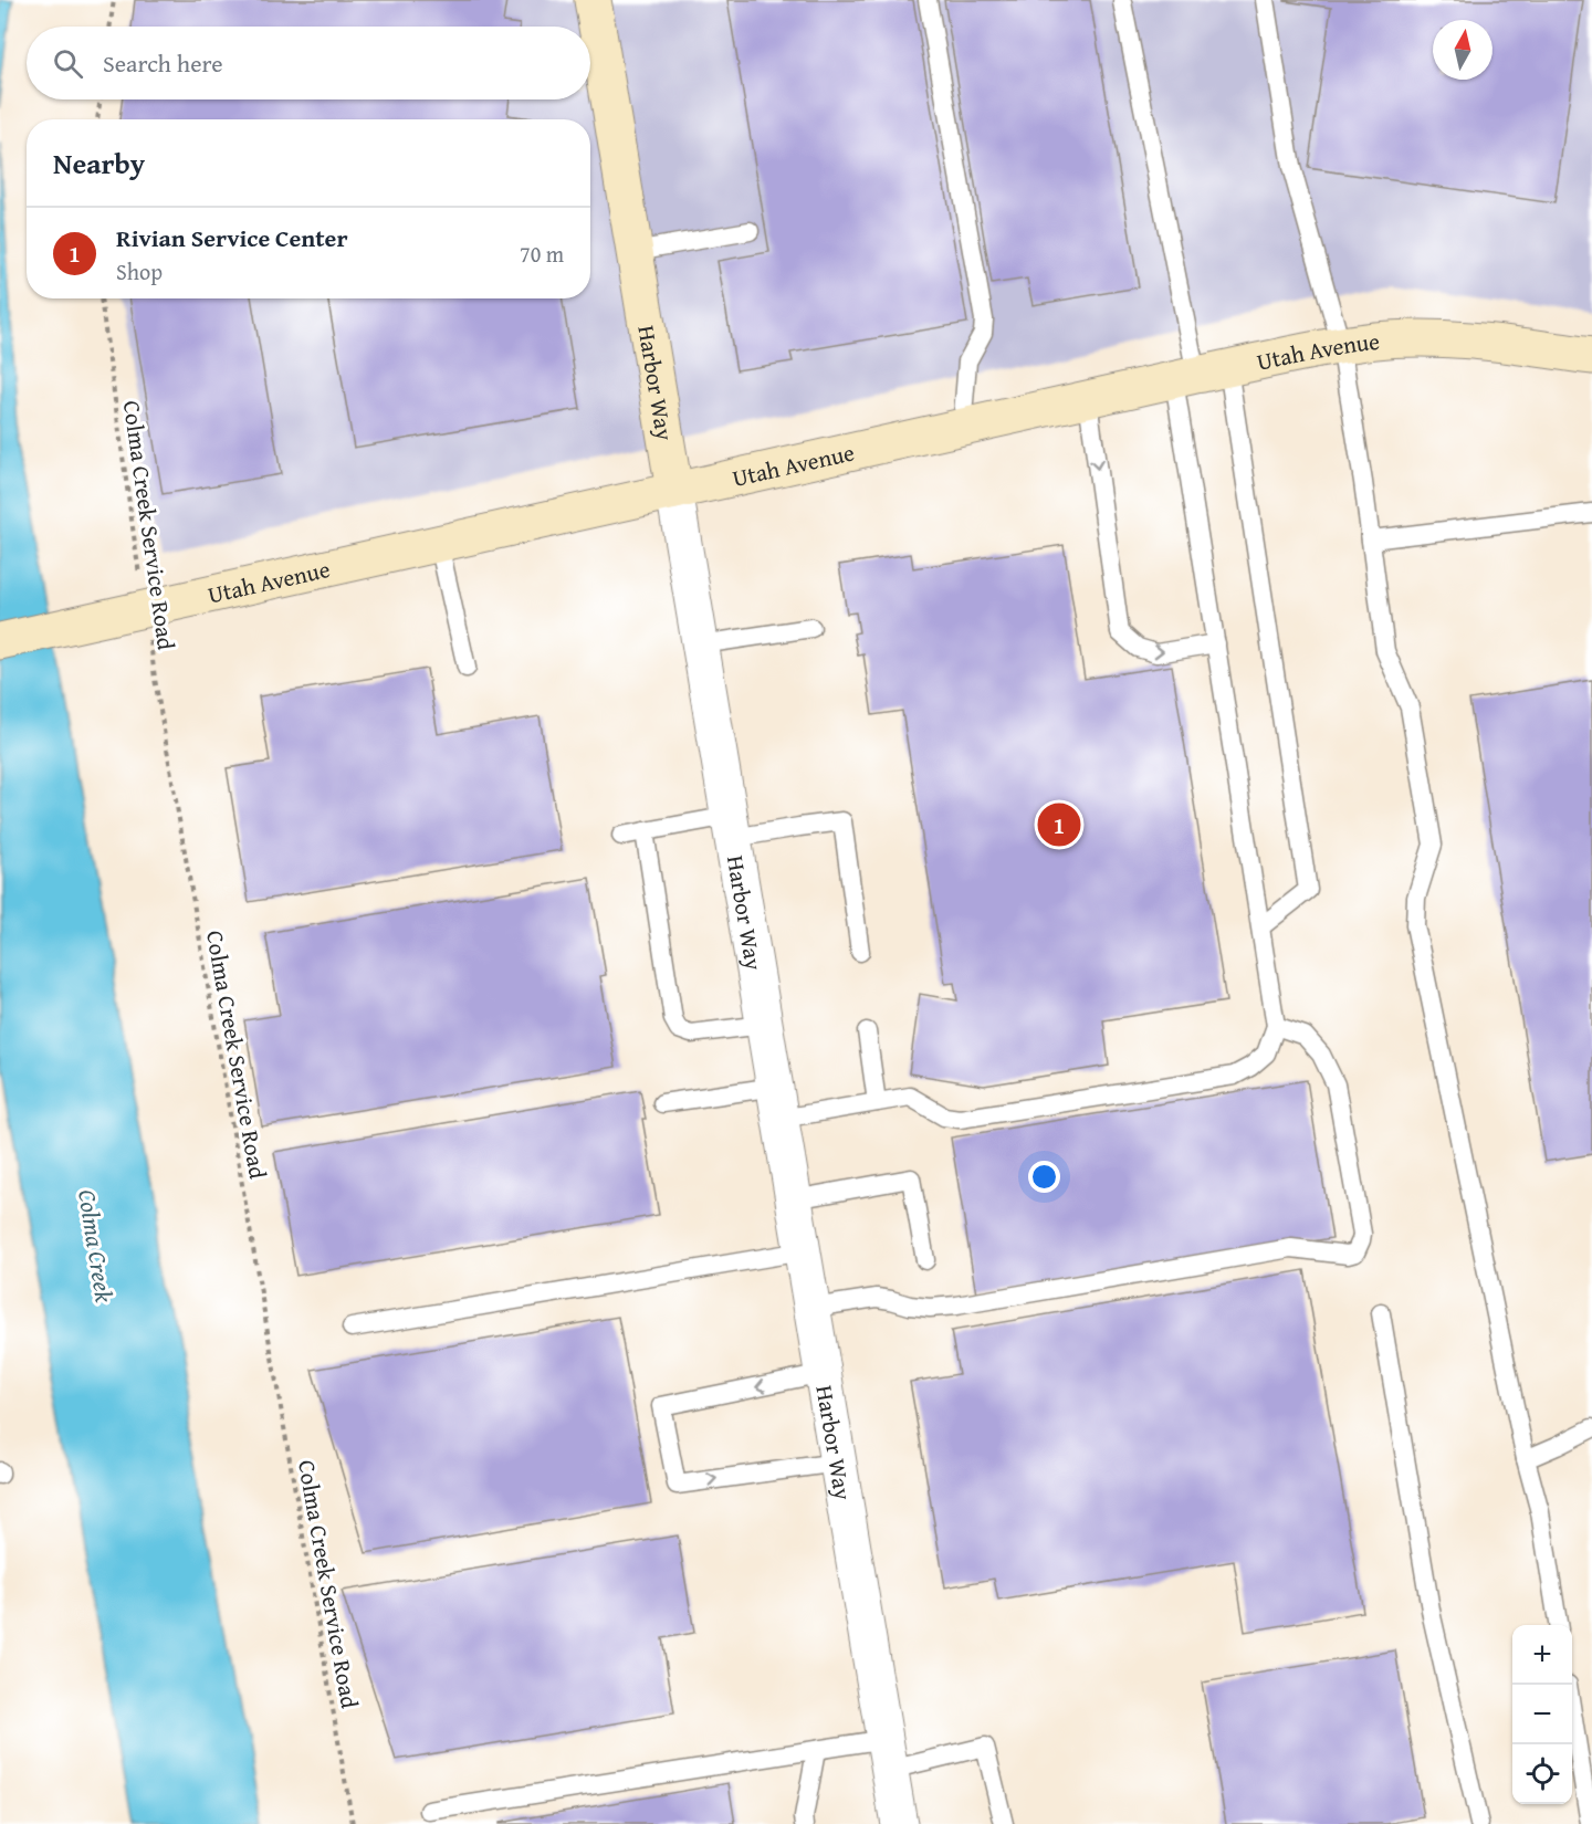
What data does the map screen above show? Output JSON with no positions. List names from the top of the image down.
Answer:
{
  "streets": {
    "street": ["Utah Avenue", "Harbor Way"],
    "path": ["Colma Creek Service Road"]
  },
  "crossings": [
    ["Utah Avenue", "Harbor Way"],
    ["Utah Avenue", "Colma Creek Service Road"]
  ],
  "water": ["Colma Creek"],
  "north": "top",
  "page": {
    "search": "Search here",
    "heading": "Nearby",
    "list": [
      {
        "mark": "1",
        "name": "Rivian Service Center",
        "note": "Shop",
        "value": "70 m"
      }
    ],
    "pins": "1",
    "map_buttons": ["+", "−"]
  }
}
